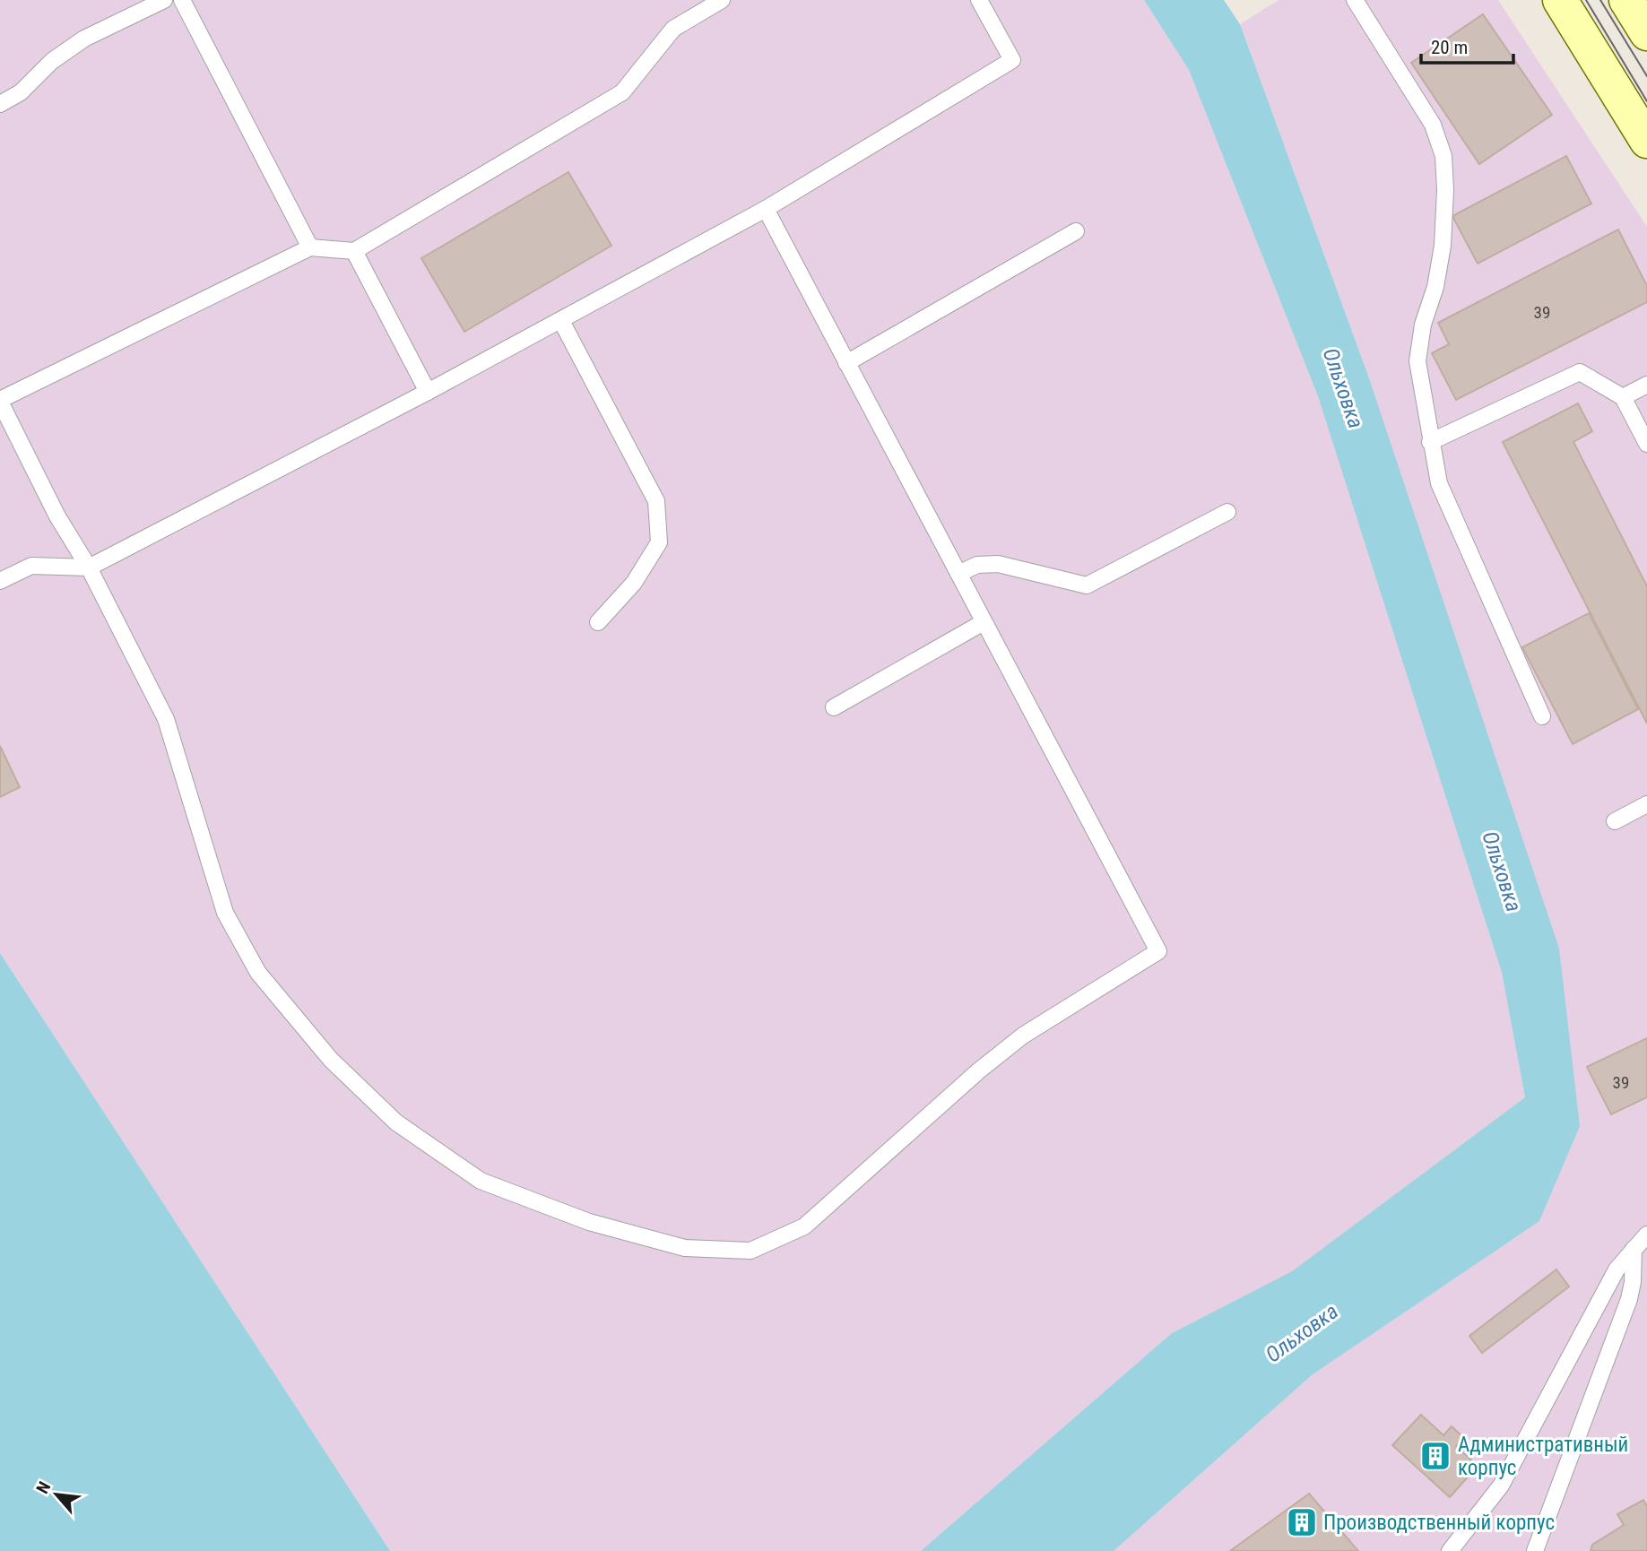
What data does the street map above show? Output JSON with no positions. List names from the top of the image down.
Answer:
{
  "water": ["Ольховка"],
  "places": {
    "building": ["Административный корпус", "Производственный корпус"]
  },
  "house_numbers": ["39", "39"],
  "scale_bar": "20 m",
  "north": "top left"
}
